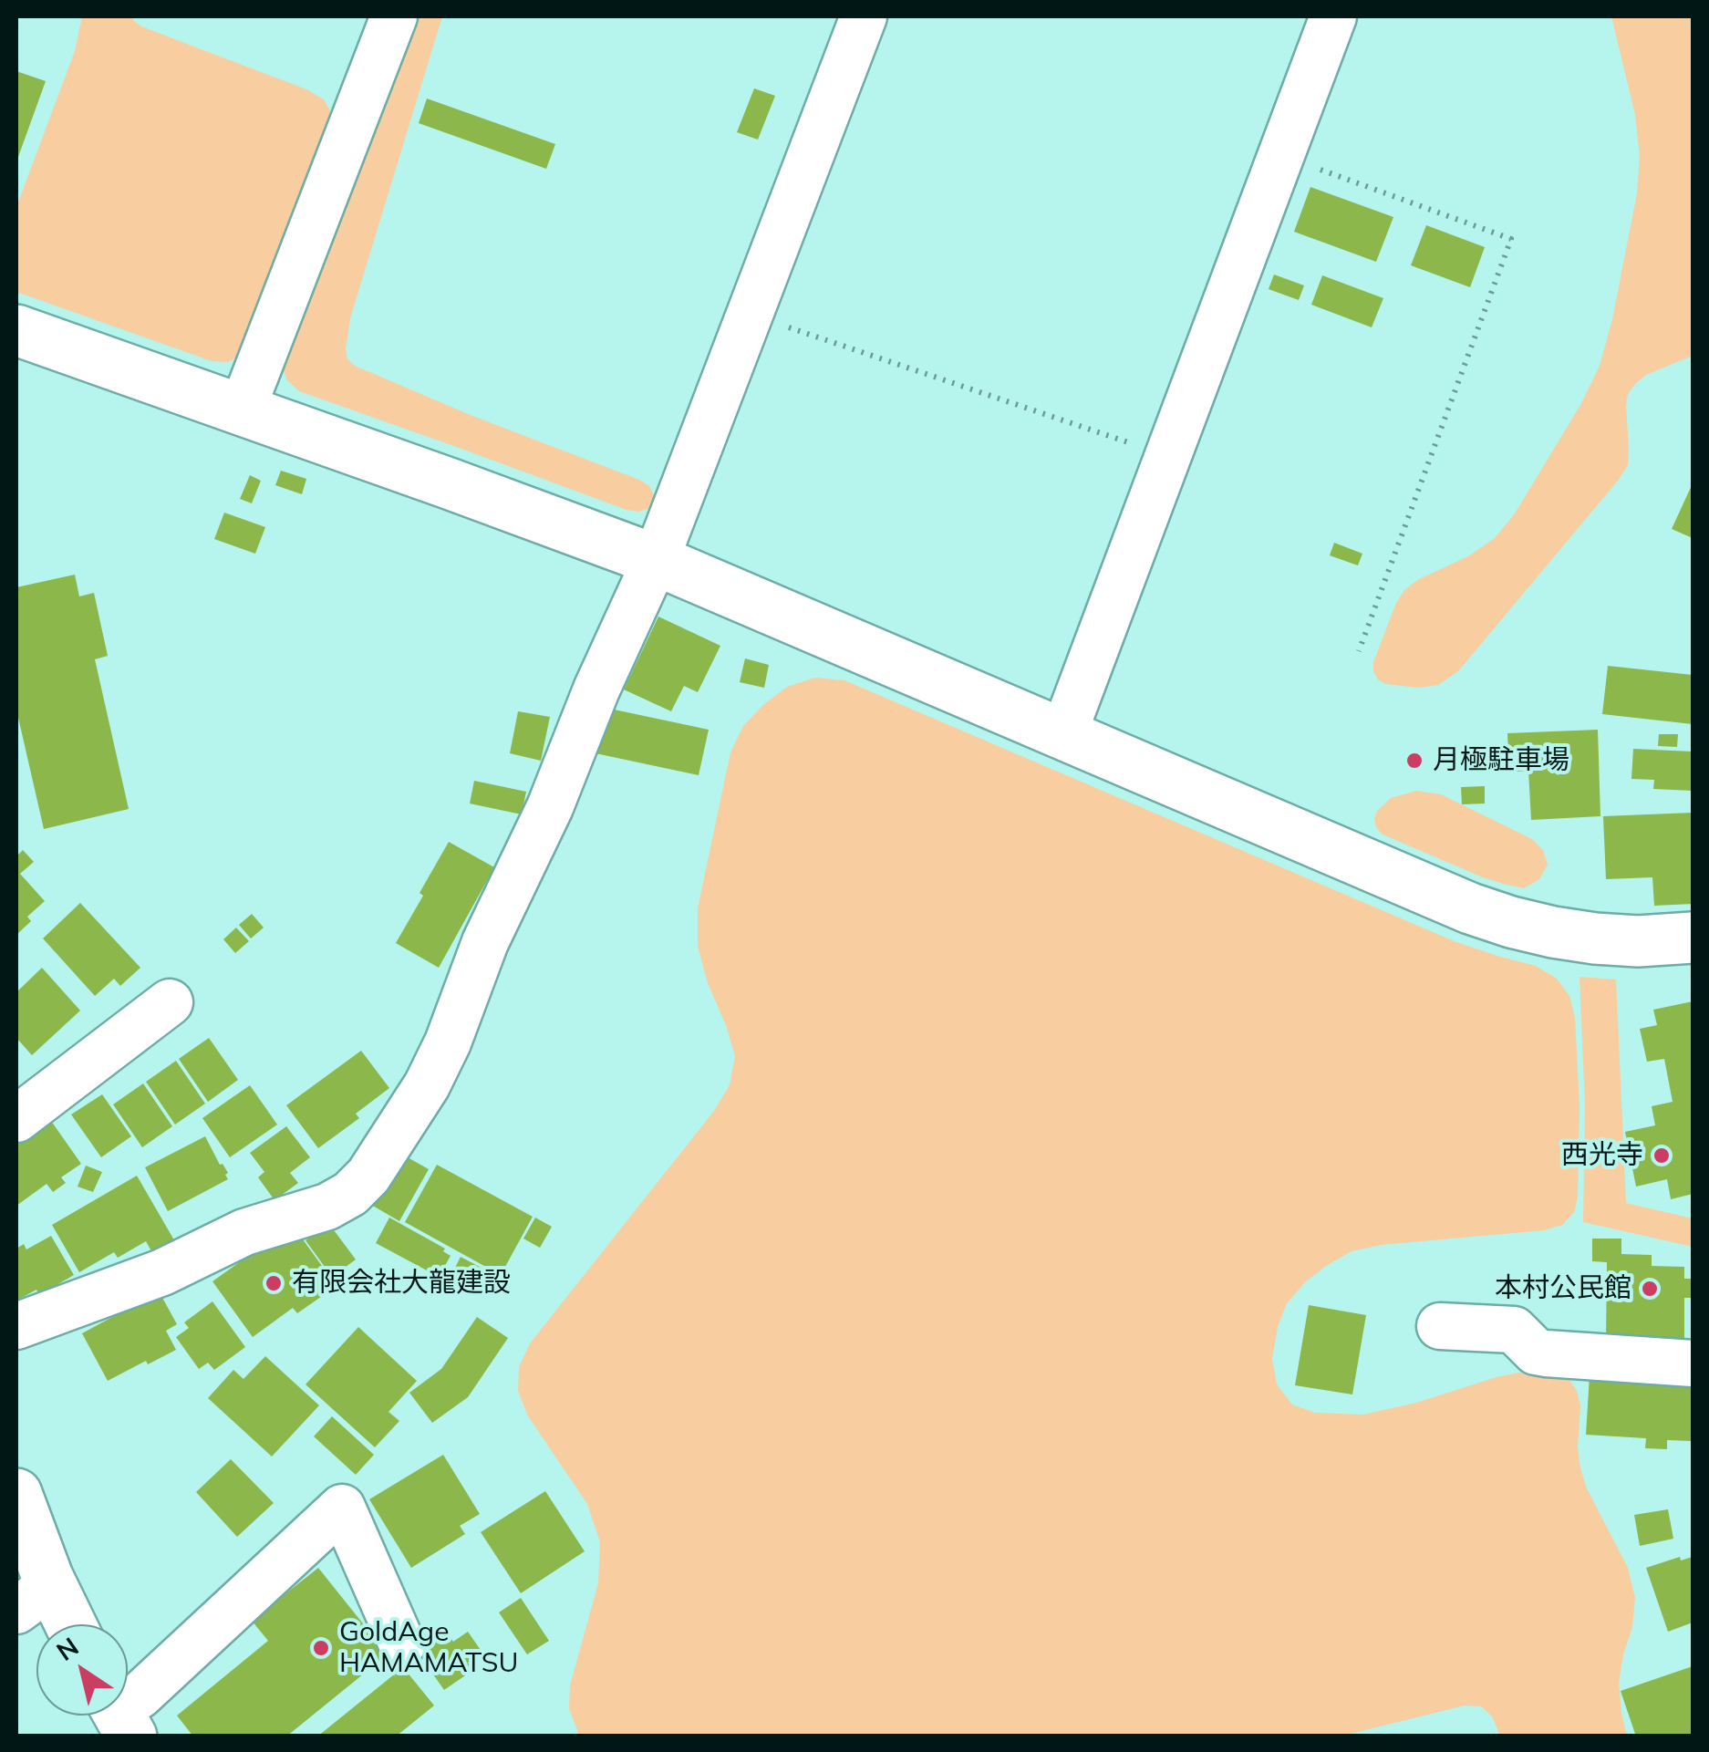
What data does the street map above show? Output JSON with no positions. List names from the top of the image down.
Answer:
{
  "places": [
    "月極駐車場",
    "西光寺",
    "有限会社大龍建設",
    "本村公民館",
    "GoldAge HAMAMATSU"
  ],
  "north": "top left"
}
